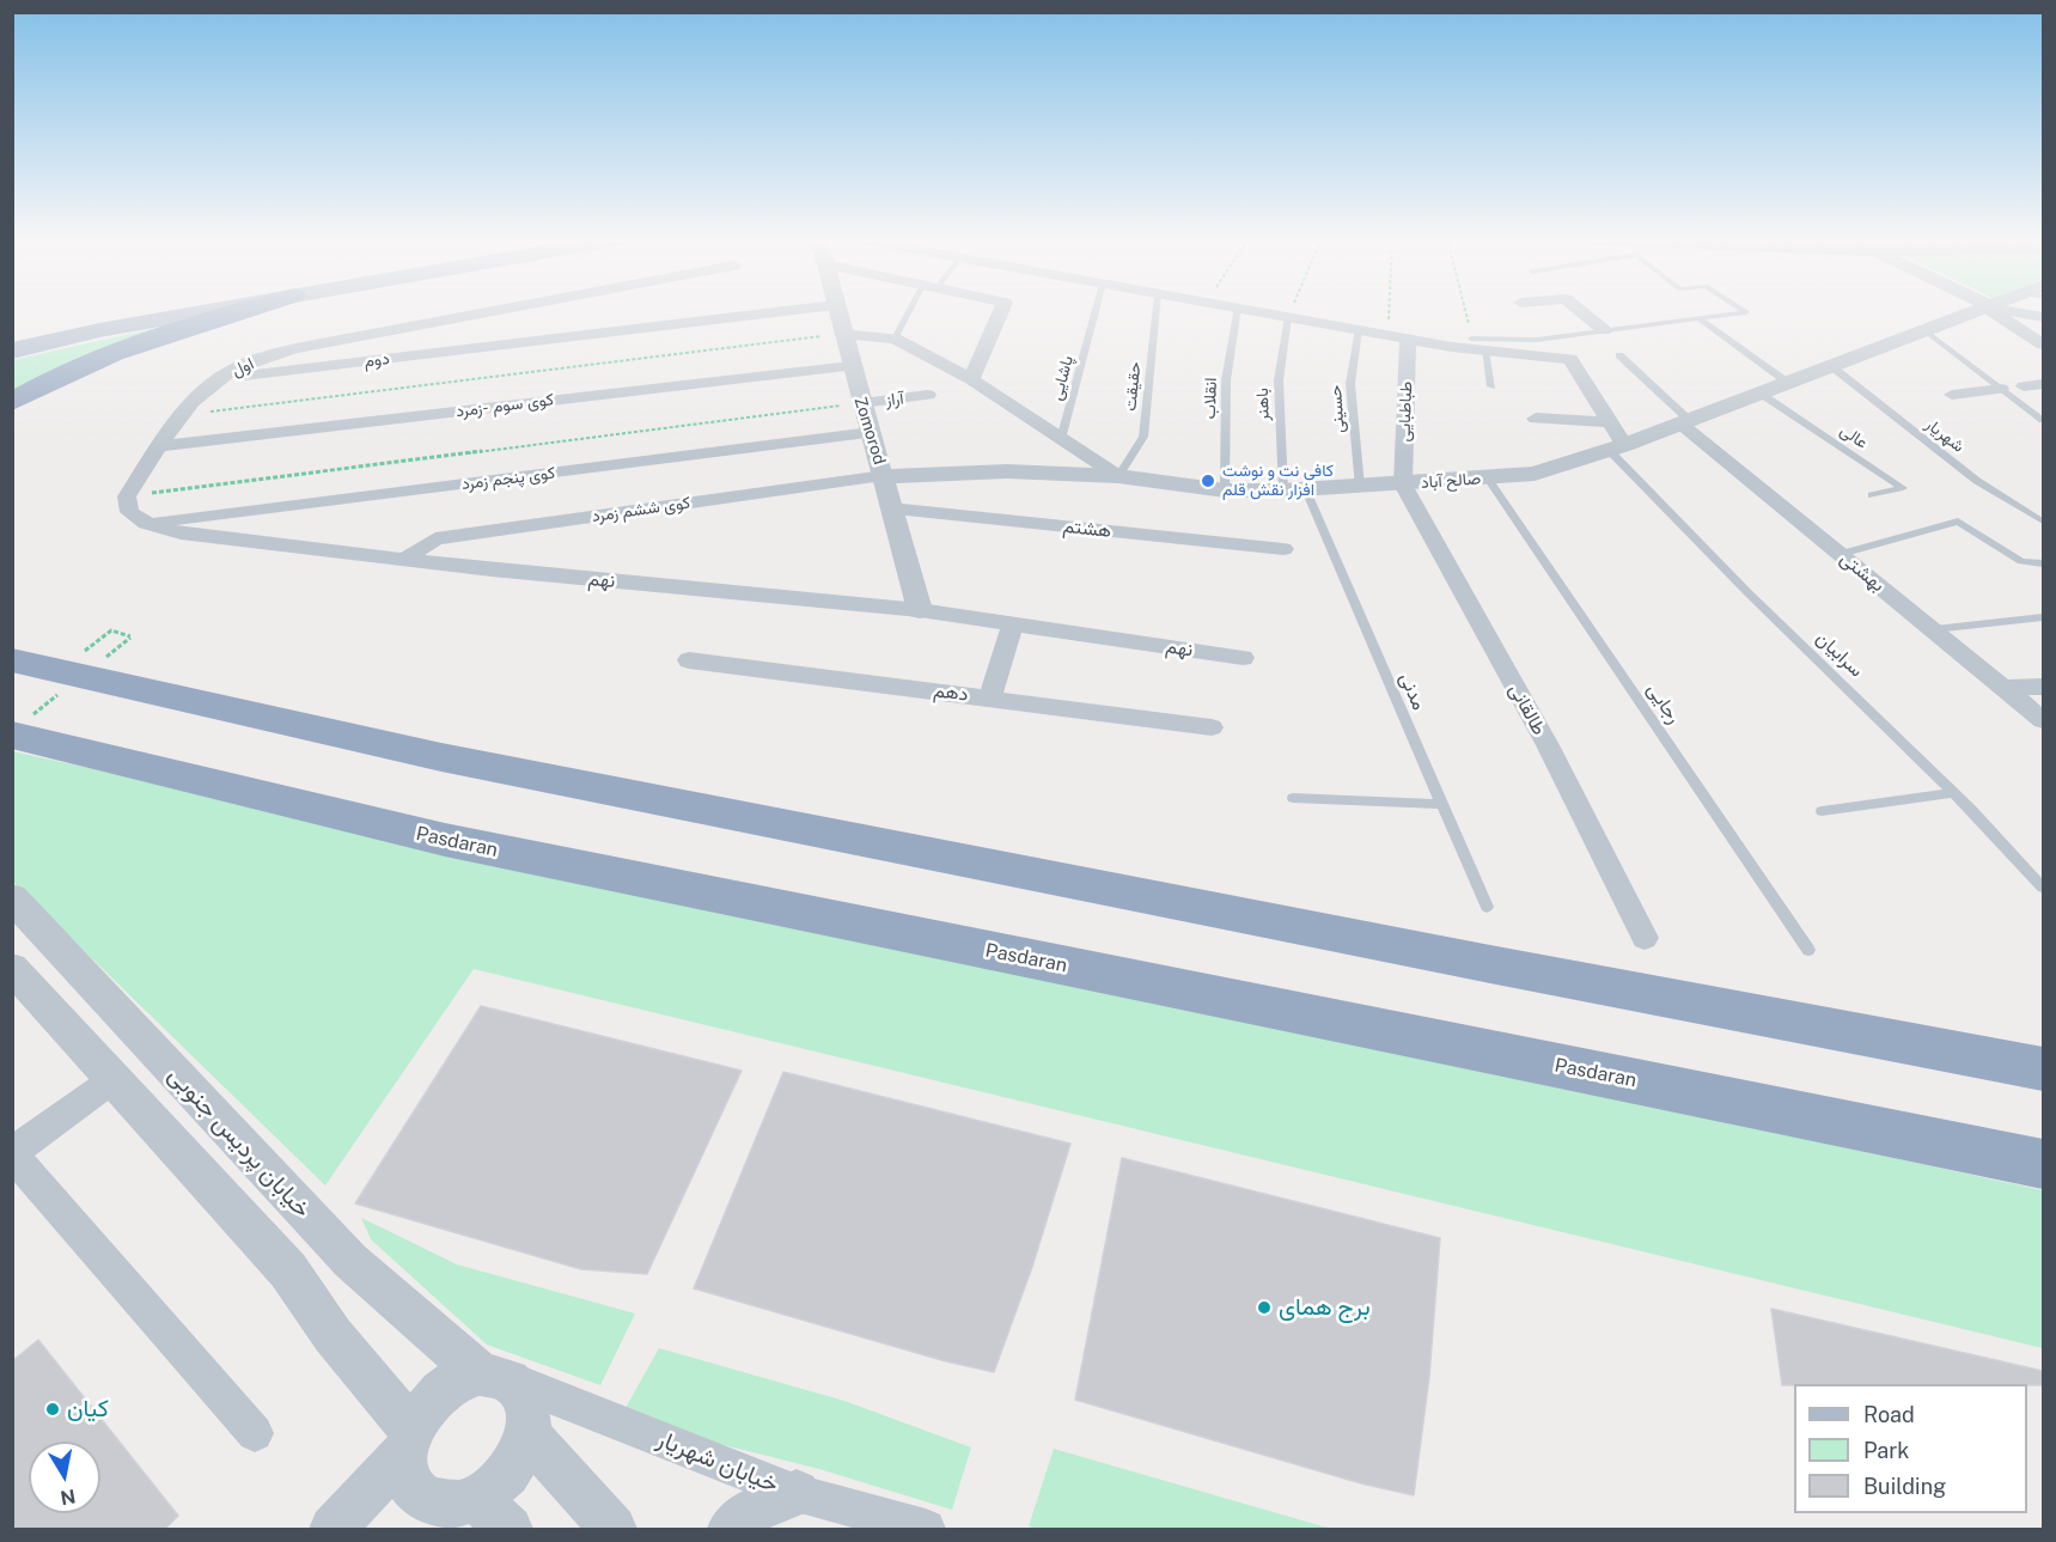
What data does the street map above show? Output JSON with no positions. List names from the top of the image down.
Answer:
{
  "streets": {
    "highway": ["Pasdaran"],
    "street": [
      "دوم",
      "اول",
      "آراز",
      "کوی سوم -زمرد",
      "طباطبایی",
      "Zomorod",
      "کوی پنجم زمرد",
      "صالح آباد",
      "کوی ششم زمرد",
      "هشتم",
      "بهشتی",
      "نهم",
      "دهم",
      "طالقانی",
      "خیابان پردیس جنوبی",
      "خیابان شهریار"
    ],
    "lane": [
      "پاشایی",
      "حقیقت",
      "انقلاب",
      "باهنر",
      "حسینی",
      "شهریار",
      "عالی",
      "سرابیان",
      "مدنی",
      "رجایی"
    ]
  },
  "crossings": [
    ["دوم", "اول"],
    ["حقیقت", "صالح آباد"],
    ["انقلاب", "صالح آباد"],
    ["آراز", "Zomorod"],
    ["باهنر", "صالح آباد"],
    ["کوی سوم -زمرد", "Zomorod"],
    ["حسینی", "صالح آباد"],
    ["طباطبایی", "صالح آباد"],
    ["طباطبایی", "طالقانی"],
    ["Zomorod", "کوی پنجم زمرد"],
    ["Zomorod", "صالح آباد"],
    ["Zomorod", "کوی ششم زمرد"],
    ["Zomorod", "هشتم"],
    ["Zomorod", "نهم"],
    ["شهریار", "صالح آباد"],
    ["عالی", "صالح آباد"],
    ["کوی پنجم زمرد", "نهم"],
    ["صالح آباد", "کوی ششم زمرد"],
    ["صالح آباد", "بهشتی"],
    ["صالح آباد", "سرابیان"],
    ["صالح آباد", "مدنی"],
    ["صالح آباد", "رجایی"],
    ["صالح آباد", "طالقانی"],
    ["کوی ششم زمرد", "نهم"],
    ["خیابان پردیس جنوبی", "خیابان شهریار"]
  ],
  "places": ["کافی نت و نوشت افزار نقش قلم", "برج همای", "کیان"],
  "legend": ["Road", "Park", "Building"],
  "north": "bottom"
}
